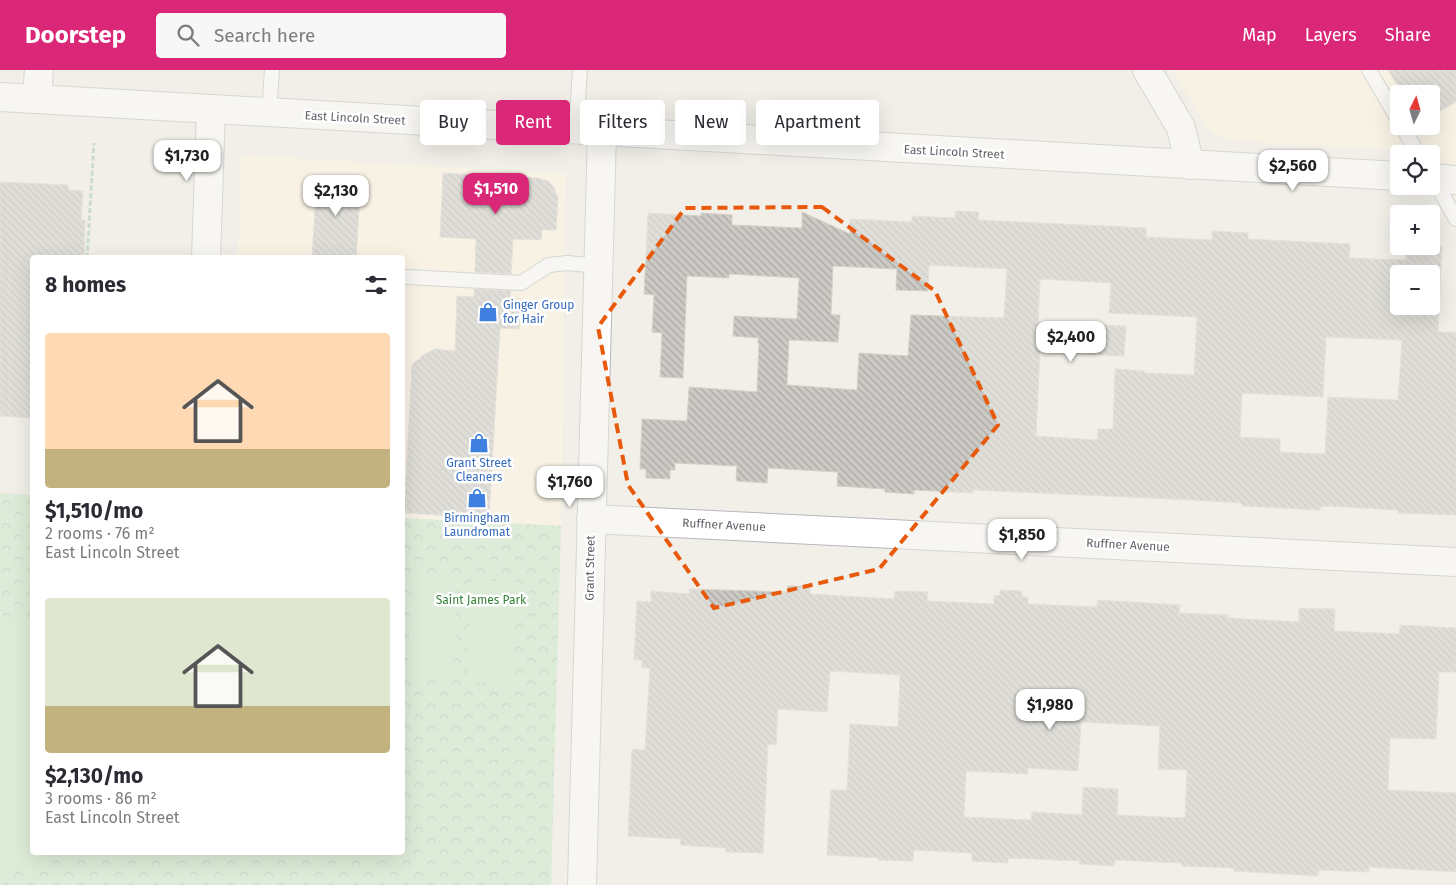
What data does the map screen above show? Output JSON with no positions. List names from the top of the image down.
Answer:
{
  "streets": {
    "street": ["East Lincoln Street", "Ruffner Avenue", "Grant Street"]
  },
  "crossings": [
    ["Ruffner Avenue", "Grant Street"]
  ],
  "parks": ["Saint James Park"],
  "places": {
    "shop": ["Ginger Group for Hair", "Grant Street Cleaners", "Birmingham Laundromat"]
  },
  "north": "top",
  "page": {
    "header": "Doorstep",
    "search": "Search here",
    "nav": ["Map", "Layers", "Share"],
    "map_buttons": ["+", "−"],
    "chip": [
      "Buy",
      "Rent",
      "Filters",
      "New",
      "Apartment"
    ],
    "price": [
      "$1,730",
      "$2,560",
      "$1,510",
      "$2,130",
      "$2,400",
      "$1,760",
      "$1,850",
      "$1,980"
    ],
    "heading": "8 homes",
    "list": [
      {
        "name": "$1,510/mo",
        "note": "2 rooms · 76 m² · East Lincoln Street"
      },
      {
        "name": "$2,130/mo",
        "note": "3 rooms · 86 m² · East Lincoln Street"
      }
    ]
  }
}
